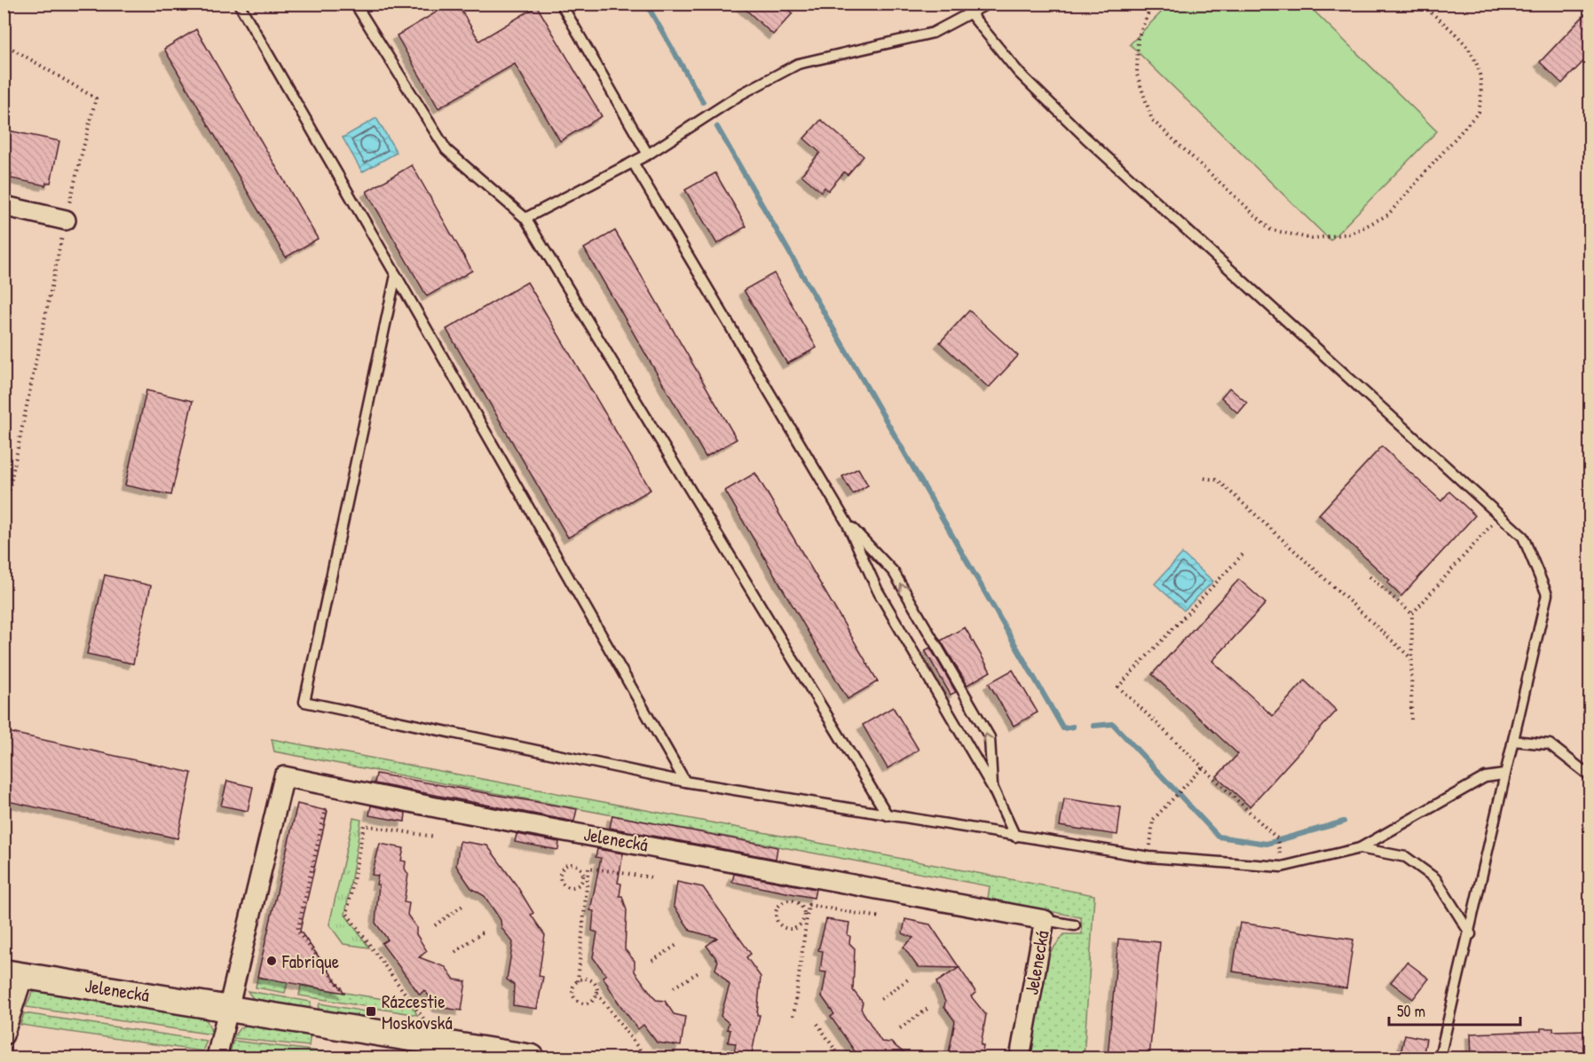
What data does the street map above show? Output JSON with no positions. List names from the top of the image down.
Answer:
{
  "streets": {
    "street": ["Jelenecká"]
  },
  "places": {
    "other": ["Fabrique"],
    "transit": ["Rázcestie Moskovská"]
  },
  "scale_bar": "50 m"
}
